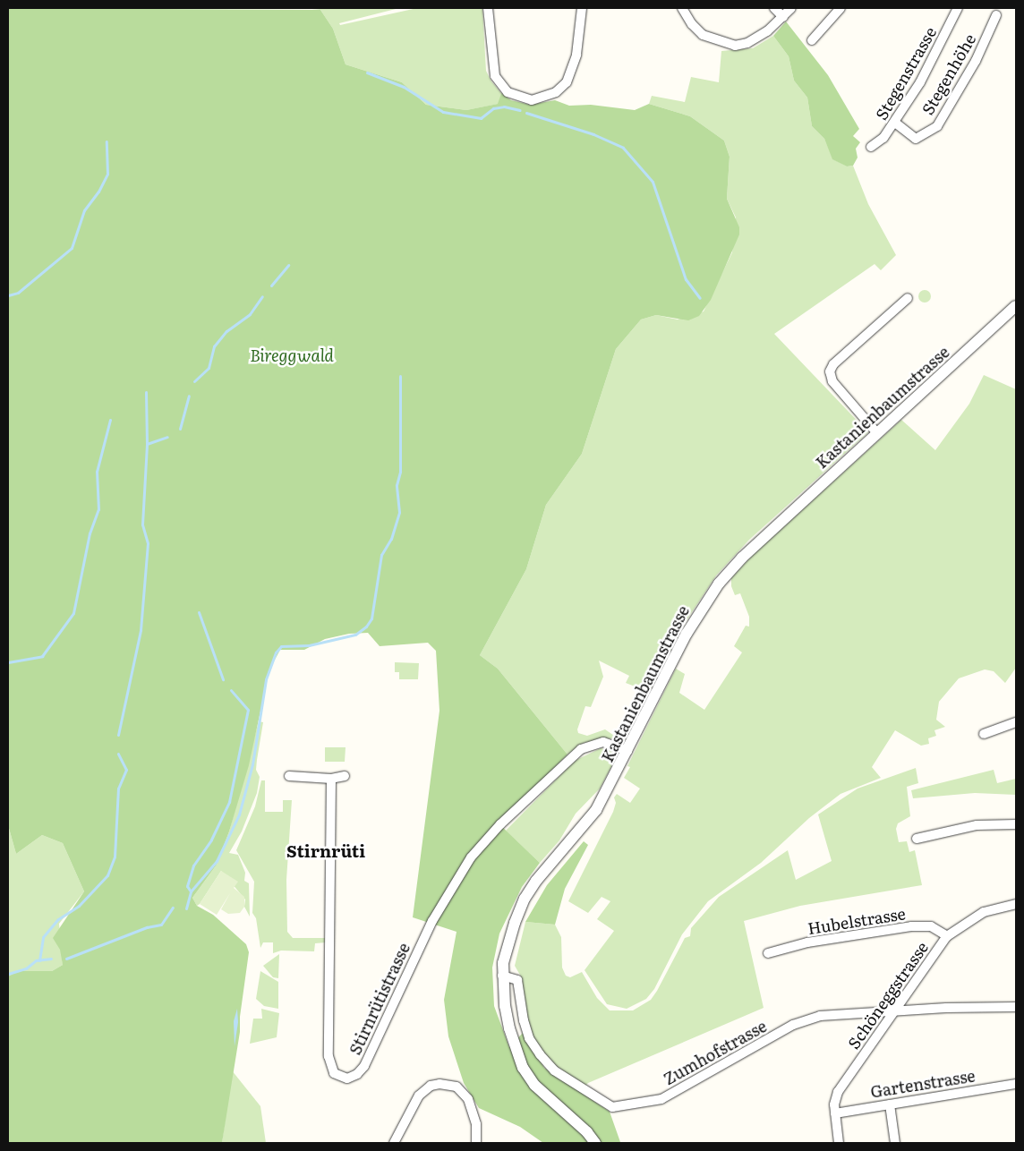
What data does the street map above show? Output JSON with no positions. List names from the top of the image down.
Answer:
{
  "streets": {
    "street": [
      "Stegenstrasse",
      "Stegenhöhe",
      "Kastanienbaumstrasse",
      "Hubelstrasse",
      "Schöneggstrasse",
      "Stirnrütistrasse",
      "Zumhofstrasse",
      "Gartenstrasse"
    ]
  },
  "crossings": [
    ["Stegenstrasse", "Stegenhöhe"],
    ["Kastanienbaumstrasse", "Stirnrütistrasse"],
    ["Kastanienbaumstrasse", "Zumhofstrasse"],
    ["Hubelstrasse", "Schöneggstrasse"],
    ["Schöneggstrasse", "Zumhofstrasse"],
    ["Schöneggstrasse", "Gartenstrasse"]
  ],
  "districts": ["Stirnrüti"],
  "parks": ["Bireggwald"]
}
